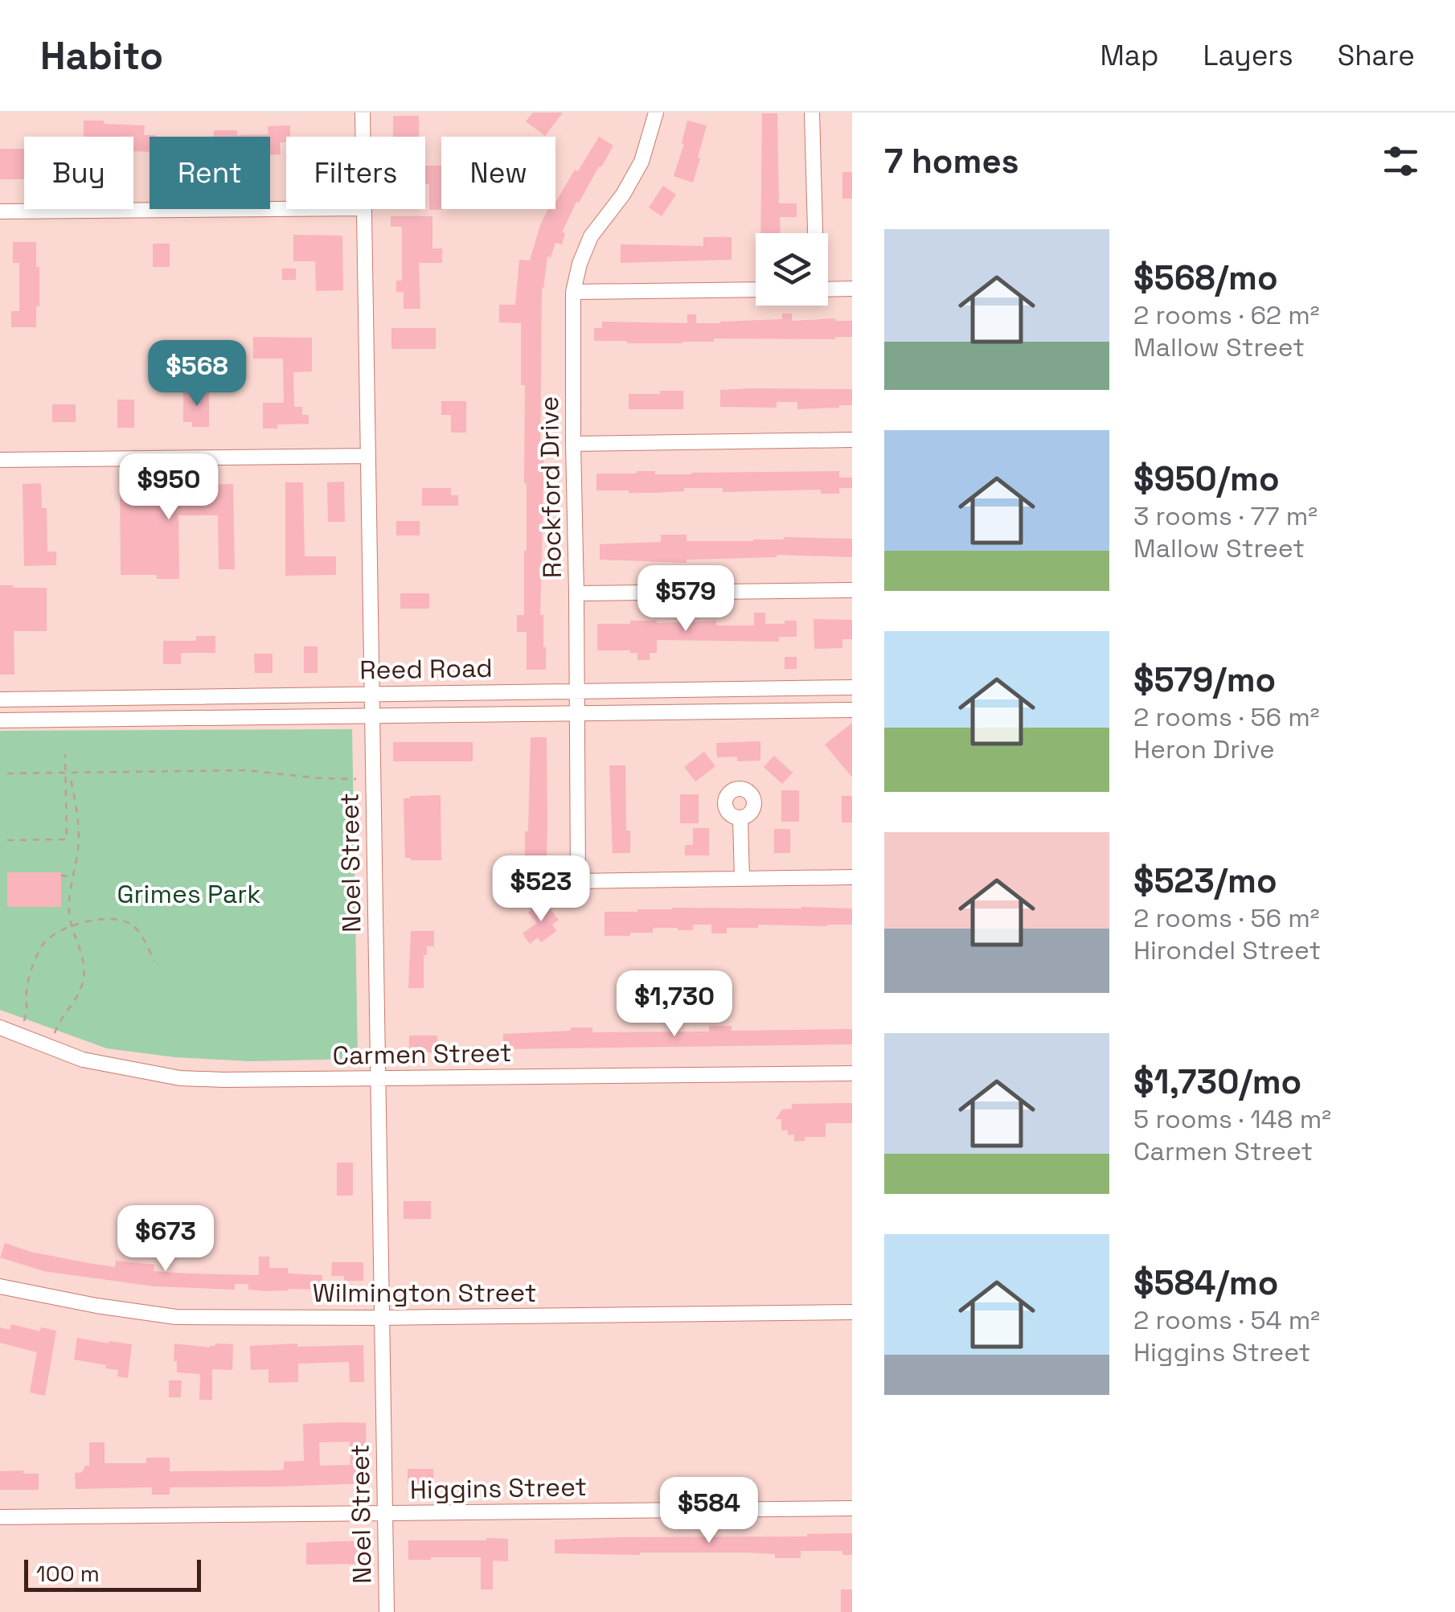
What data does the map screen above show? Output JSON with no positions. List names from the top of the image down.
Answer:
{
  "streets": {
    "street": [
      "Rockford Drive",
      "Reed Road",
      "Noel Street",
      "Carmen Street",
      "Wilmington Street",
      "Higgins Street"
    ]
  },
  "crossings": [
    ["Rockford Drive", "Reed Road"],
    ["Reed Road", "Noel Street"],
    ["Noel Street", "Carmen Street"],
    ["Noel Street", "Wilmington Street"],
    ["Noel Street", "Higgins Street"]
  ],
  "parks": ["Grimes Park"],
  "scale_bar": "100 m",
  "page": {
    "header": "Habito",
    "nav": ["Map", "Layers", "Share"],
    "heading": "7 homes",
    "chip": [
      "Buy",
      "Rent",
      "Filters",
      "New"
    ],
    "list": [
      {
        "name": "$568/mo",
        "note": "2 rooms · 62 m² · Mallow Street"
      },
      {
        "name": "$950/mo",
        "note": "3 rooms · 77 m² · Mallow Street"
      },
      {
        "name": "$579/mo",
        "note": "2 rooms · 56 m² · Heron Drive"
      },
      {
        "name": "$523/mo",
        "note": "2 rooms · 56 m² · Hirondel Street"
      },
      {
        "name": "$1,730/mo",
        "note": "5 rooms · 148 m² · Carmen Street"
      },
      {
        "name": "$584/mo",
        "note": "2 rooms · 54 m² · Higgins Street"
      }
    ],
    "price": [
      "$568",
      "$950",
      "$579",
      "$523",
      "$1,730",
      "$673",
      "$584"
    ],
    "scale": "100 m"
  }
}
